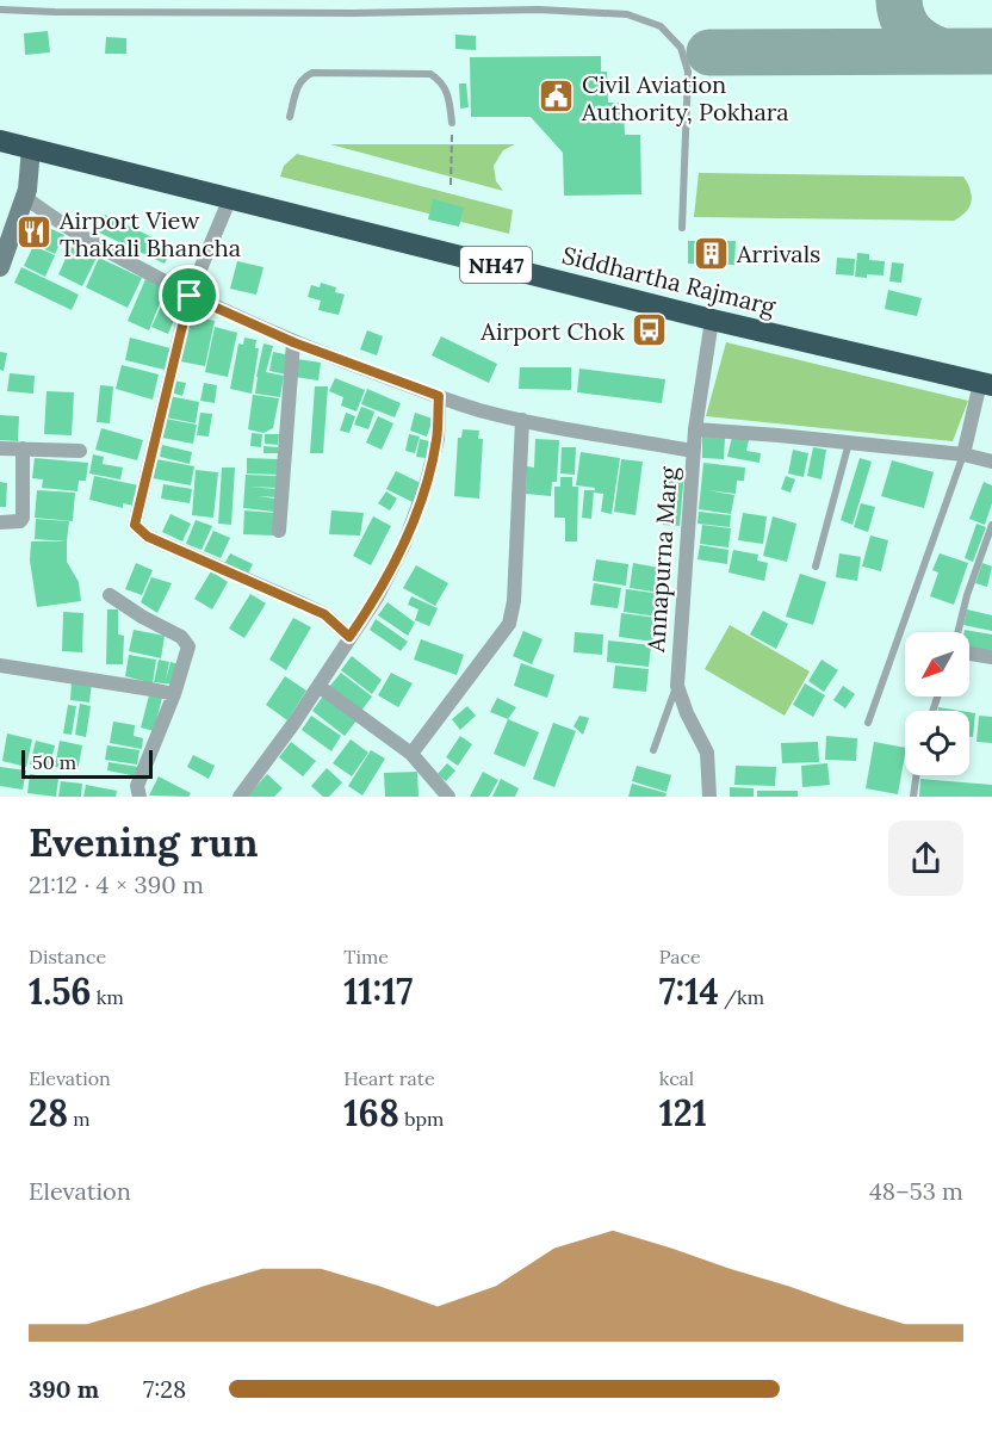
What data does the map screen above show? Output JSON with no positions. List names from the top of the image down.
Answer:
{
  "streets": {
    "highway": ["NH47", "Siddhartha Rajmarg"],
    "street": ["Annapurna Marg"]
  },
  "crossings": [
    ["Siddhartha Rajmarg", "Annapurna Marg"]
  ],
  "places": {
    "public building": ["Civil Aviation Authority, Pokhara"],
    "restaurant": ["Airport View Thakali Bhancha"],
    "building": ["Arrivals"],
    "bus stop": ["Airport Chok"]
  },
  "scale_bar": "50 m",
  "north": "bottom left",
  "page": {
    "scale": "50 m",
    "heading": ["Evening run", "21:12 · 4 × 390 m"],
    "stats": [
      ["Distance", "1.56 km"],
      ["Time", "11:17"],
      ["Pace", "7:14 /km"],
      ["Elevation", "28 m"],
      ["Heart rate", "168 bpm"],
      ["kcal", "121"]
    ],
    "chart": ["Elevation", "48–53 m"],
    "list": [
      {
        "name": "390 m",
        "note": "7:28"
      }
    ]
  }
}
